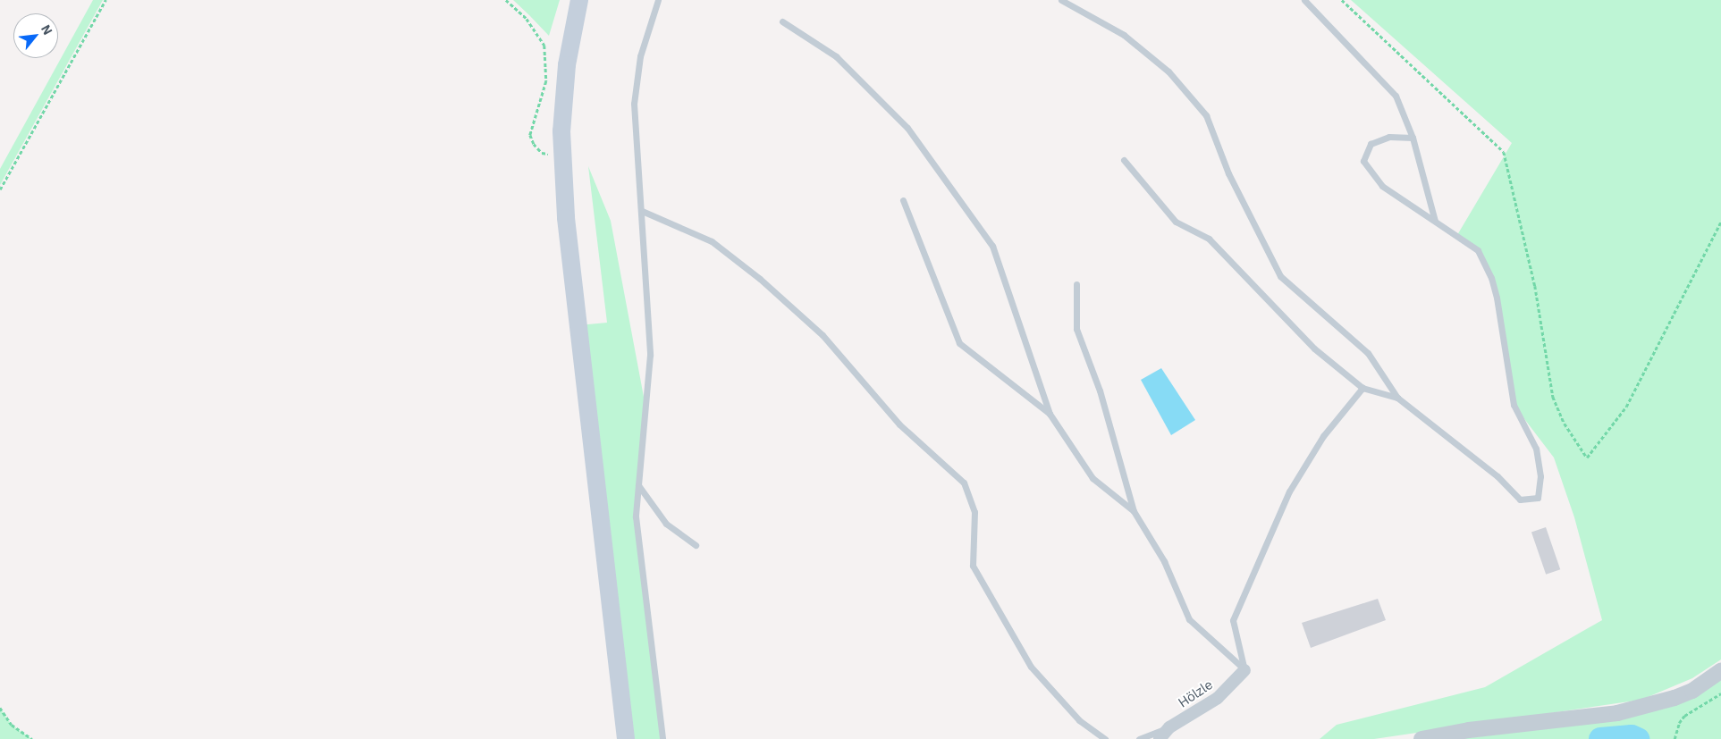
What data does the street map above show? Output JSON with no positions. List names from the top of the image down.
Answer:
{
  "streets": {
    "street": ["Hölzle"]
  },
  "north": "top right"
}
